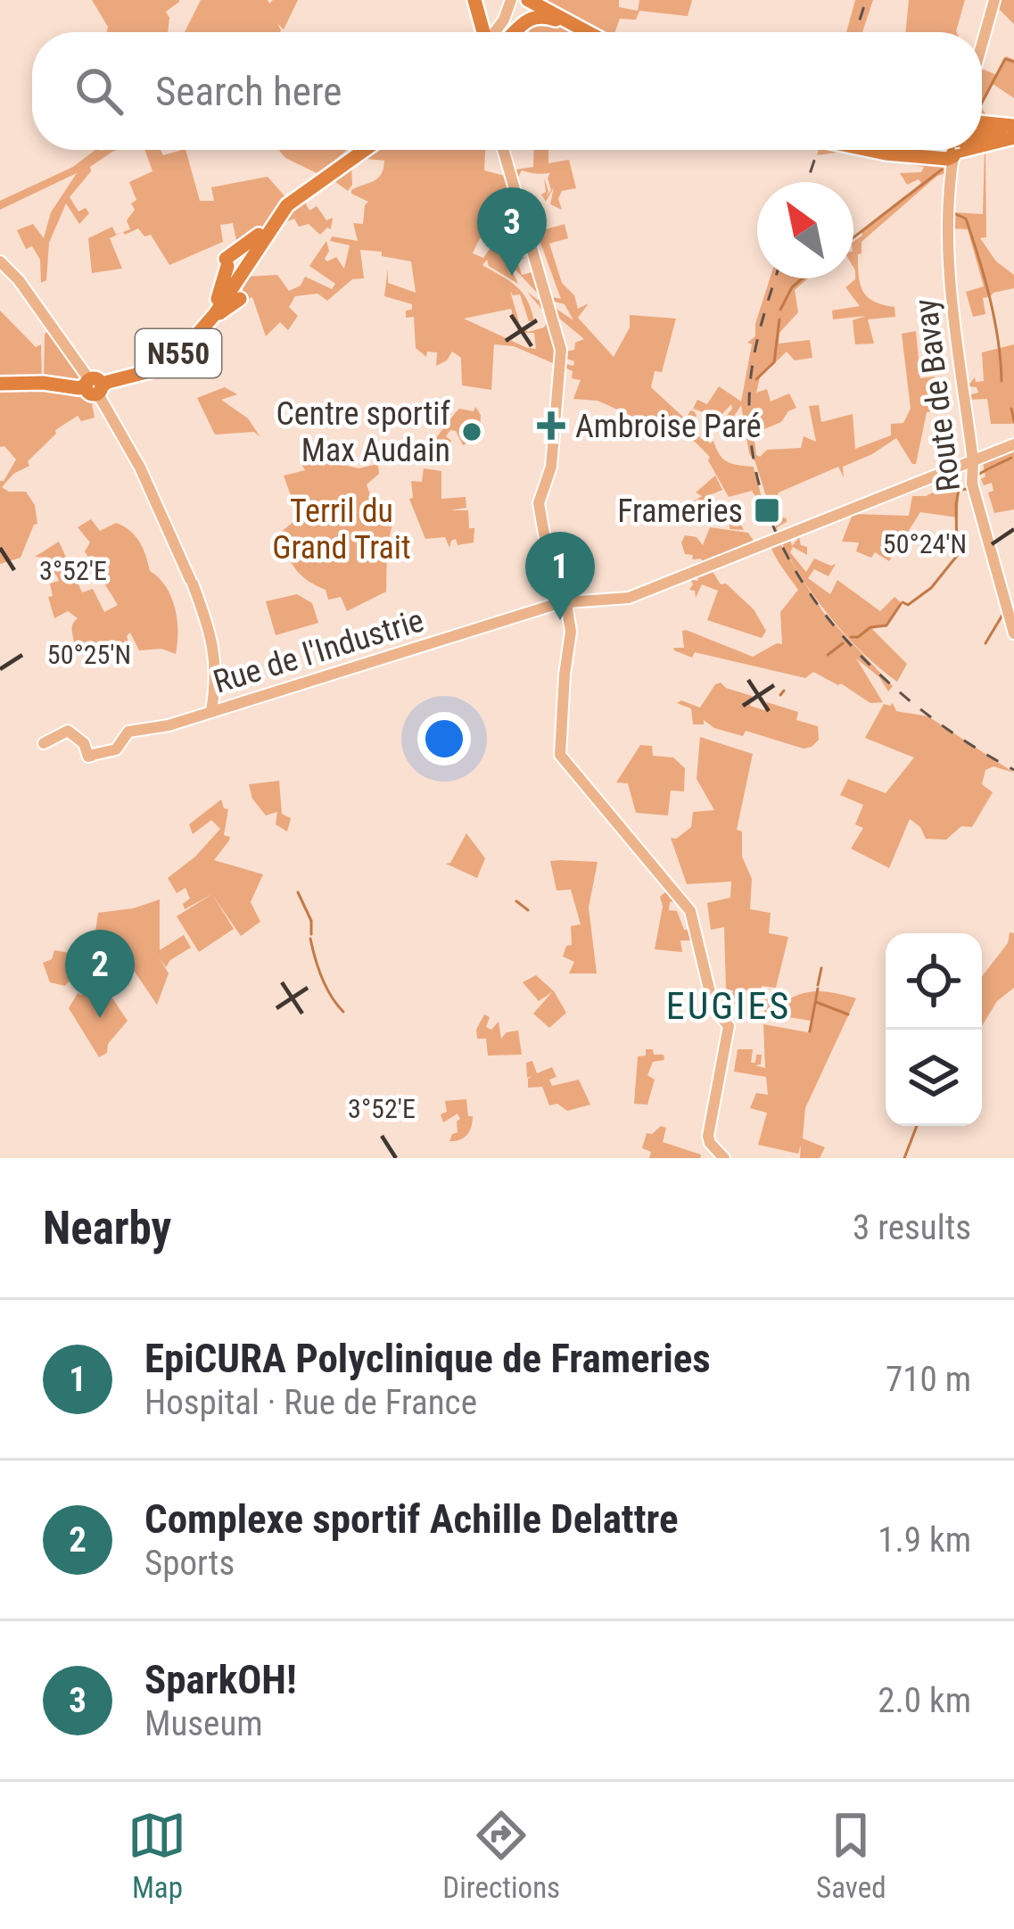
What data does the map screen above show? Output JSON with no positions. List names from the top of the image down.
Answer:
{
  "streets": {
    "highway": ["N550"],
    "main road": ["Route de Bavay", "Rue de l'Industrie"]
  },
  "crossings": [
    ["Route de Bavay", "Rue de l'Industrie"]
  ],
  "districts": ["EUGIES"],
  "parks": ["Terril du Grand Trait"],
  "places": {
    "health": ["Ambroise Paré"],
    "other": ["Centre sportif Max Audain"],
    "transit": ["Frameries"]
  },
  "north": "top left",
  "page": {
    "search": "Search here",
    "pins": ["3", "1", "2"],
    "heading": ["Nearby", "3 results"],
    "list": [
      {
        "mark": "1",
        "name": "EpiCURA Polyclinique de Frameries",
        "note": "Hospital · Rue de France",
        "value": "710 m"
      },
      {
        "mark": "2",
        "name": "Complexe sportif Achille Delattre",
        "note": "Sports",
        "value": "1.9 km"
      },
      {
        "mark": "3",
        "name": "SparkOH!",
        "note": "Museum",
        "value": "2.0 km"
      }
    ],
    "nav": ["Map", "Directions", "Saved"]
  },
  "coordinates": ["50°24'N", "3°52'E", "50°25'N"]
}
